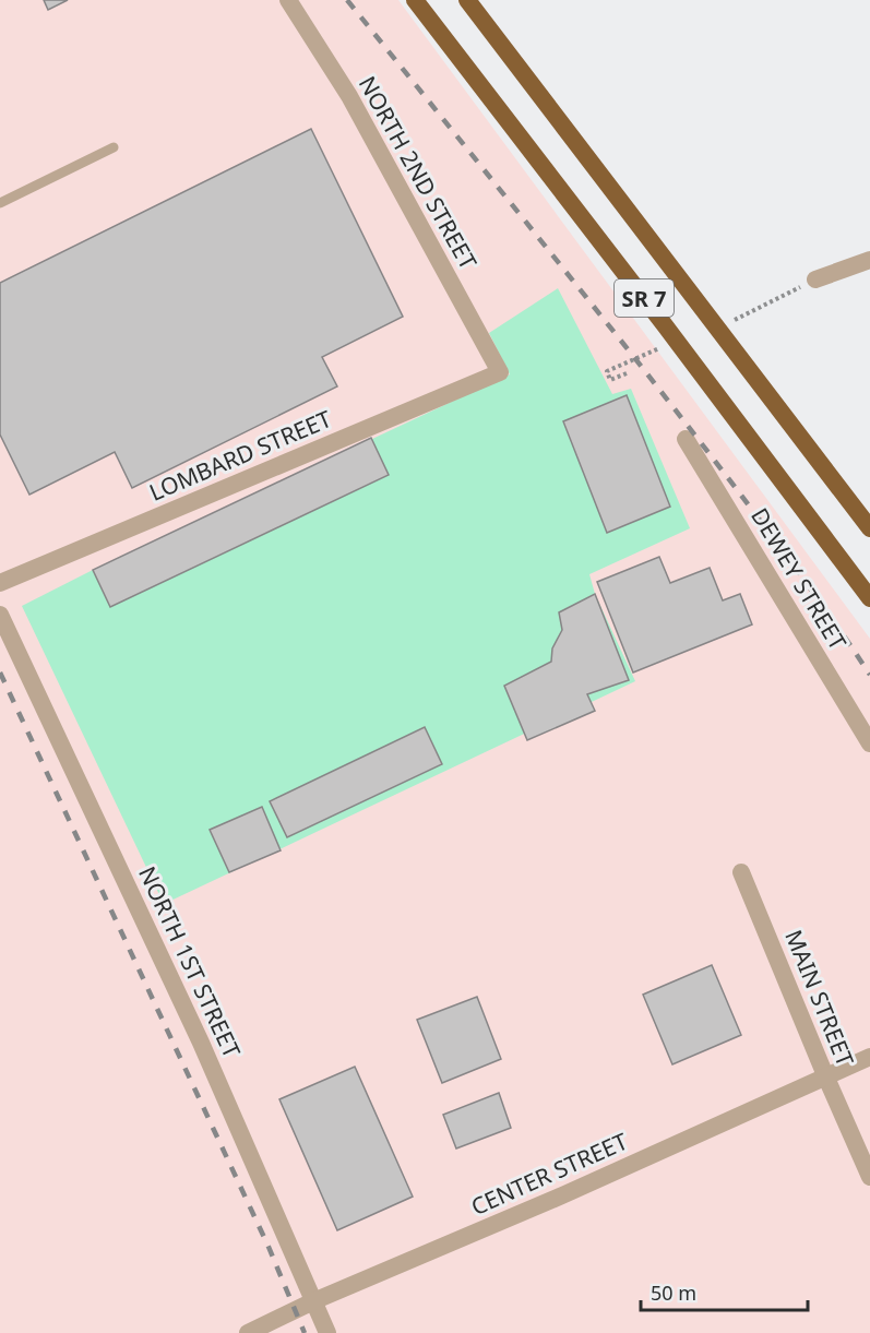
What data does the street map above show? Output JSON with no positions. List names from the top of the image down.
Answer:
{
  "streets": {
    "highway": ["SR 7"],
    "street": [
      "NORTH 2ND STREET",
      "LOMBARD STREET",
      "DEWEY STREET",
      "NORTH 1ST STREET",
      "MAIN STREET",
      "CENTER STREET"
    ]
  },
  "crossings": [
    ["NORTH 2ND STREET", "LOMBARD STREET"],
    ["NORTH 1ST STREET", "CENTER STREET"],
    ["MAIN STREET", "CENTER STREET"]
  ],
  "scale_bar": "50 m"
}
